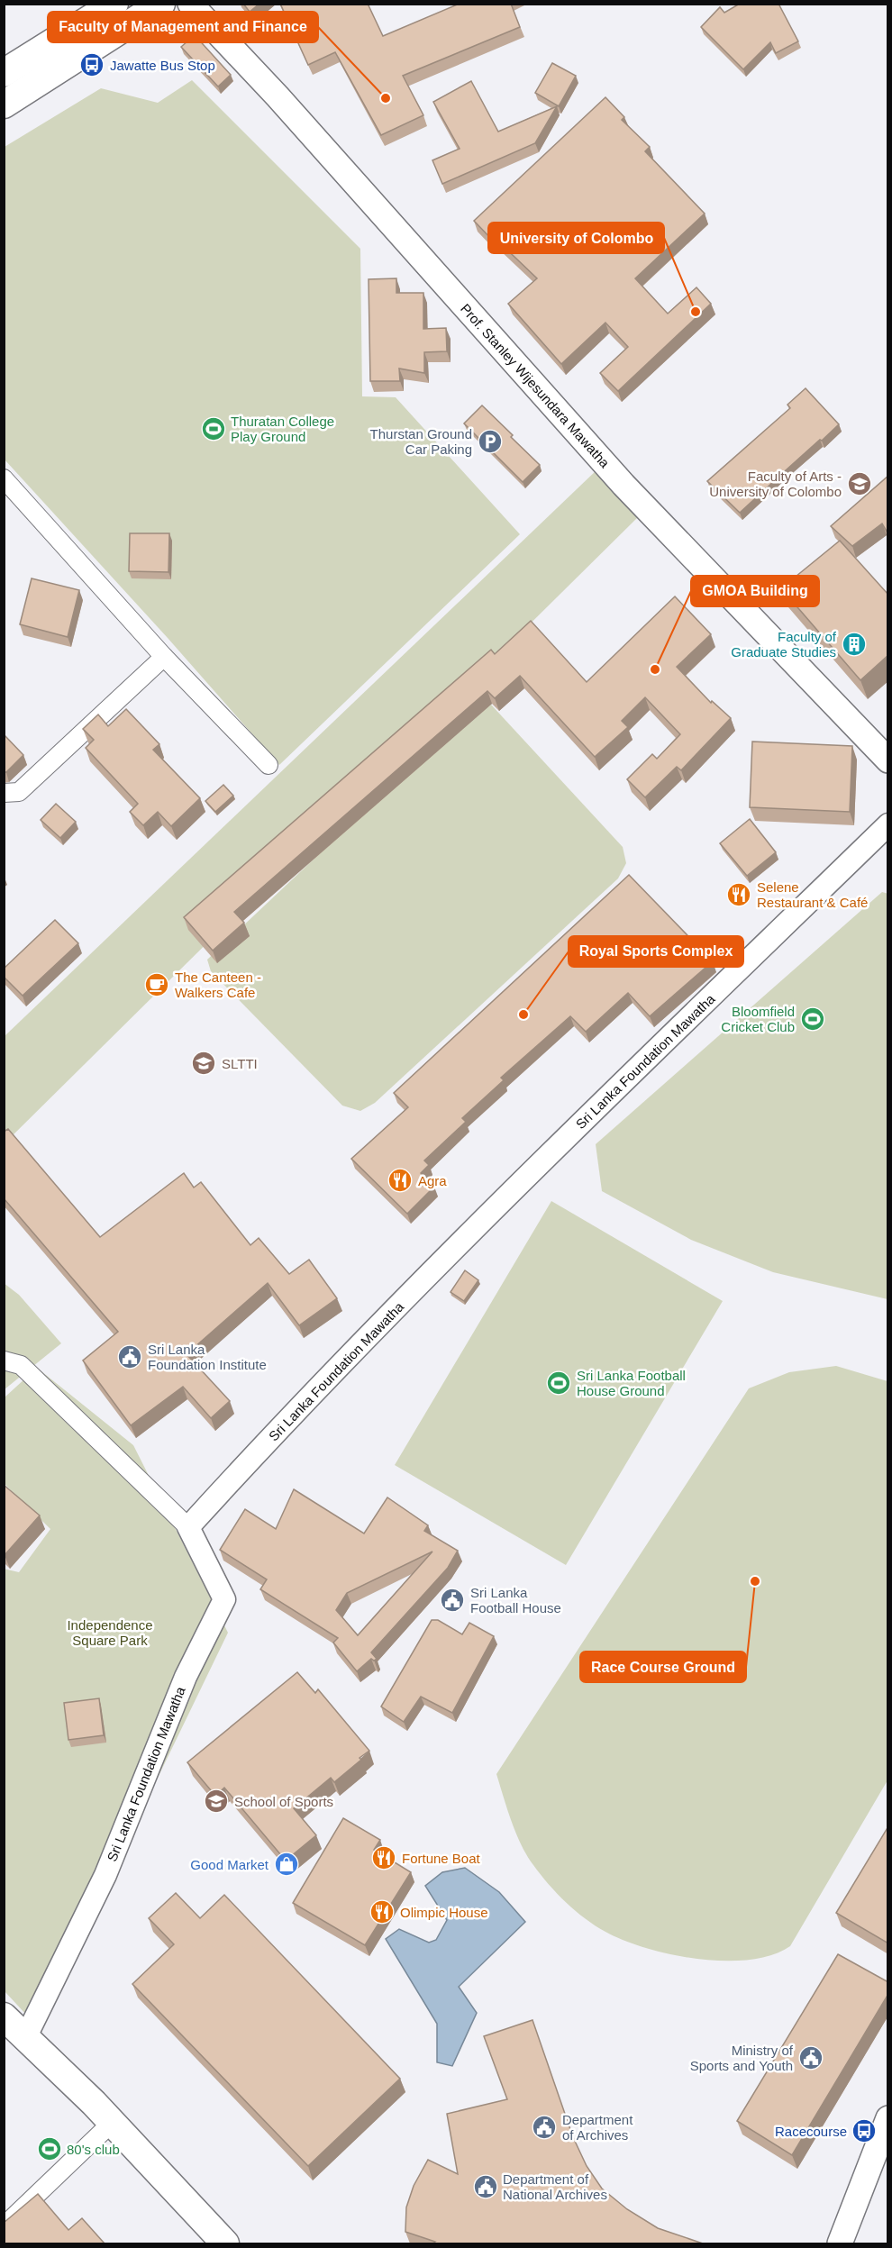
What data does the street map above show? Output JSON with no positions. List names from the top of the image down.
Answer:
{
  "streets": {
    "main road": ["Prof. Stanley Wijesundara Mawatha"],
    "street": ["Sri Lanka Foundation Mawatha"]
  },
  "parks": ["Independence Square Park"],
  "places": {
    "bus stop": ["Jawatte Bus Stop", "Racecourse"],
    "other": [
      "Faculty of Management and Finance",
      "University of Colombo",
      "GMOA Building",
      "Royal Sports Complex",
      "Race Course Ground"
    ],
    "sports": [
      "Thuratan College Play Ground",
      "Bloomfield Cricket Club",
      "Sri Lanka Football House Ground",
      "80's club"
    ],
    "parking": ["Thurstan Ground Car Paking"],
    "school or university": ["Faculty of Arts - University of Colombo", "SLTTI", "School of Sports"],
    "building": ["Faculty of Graduate Studies"],
    "restaurant": [
      "Selene Restaurant & Café",
      "Agra",
      "Fortune Boat",
      "Olimpic House"
    ],
    "cafe": ["The Canteen - Walkers Cafe"],
    "public building": [
      "Sri Lanka Foundation Institute",
      "Sri Lanka Football House",
      "Ministry of Sports and Youth",
      "Department of Archives",
      "Department of National Archives"
    ],
    "shop": ["Good Market"]
  }
}
